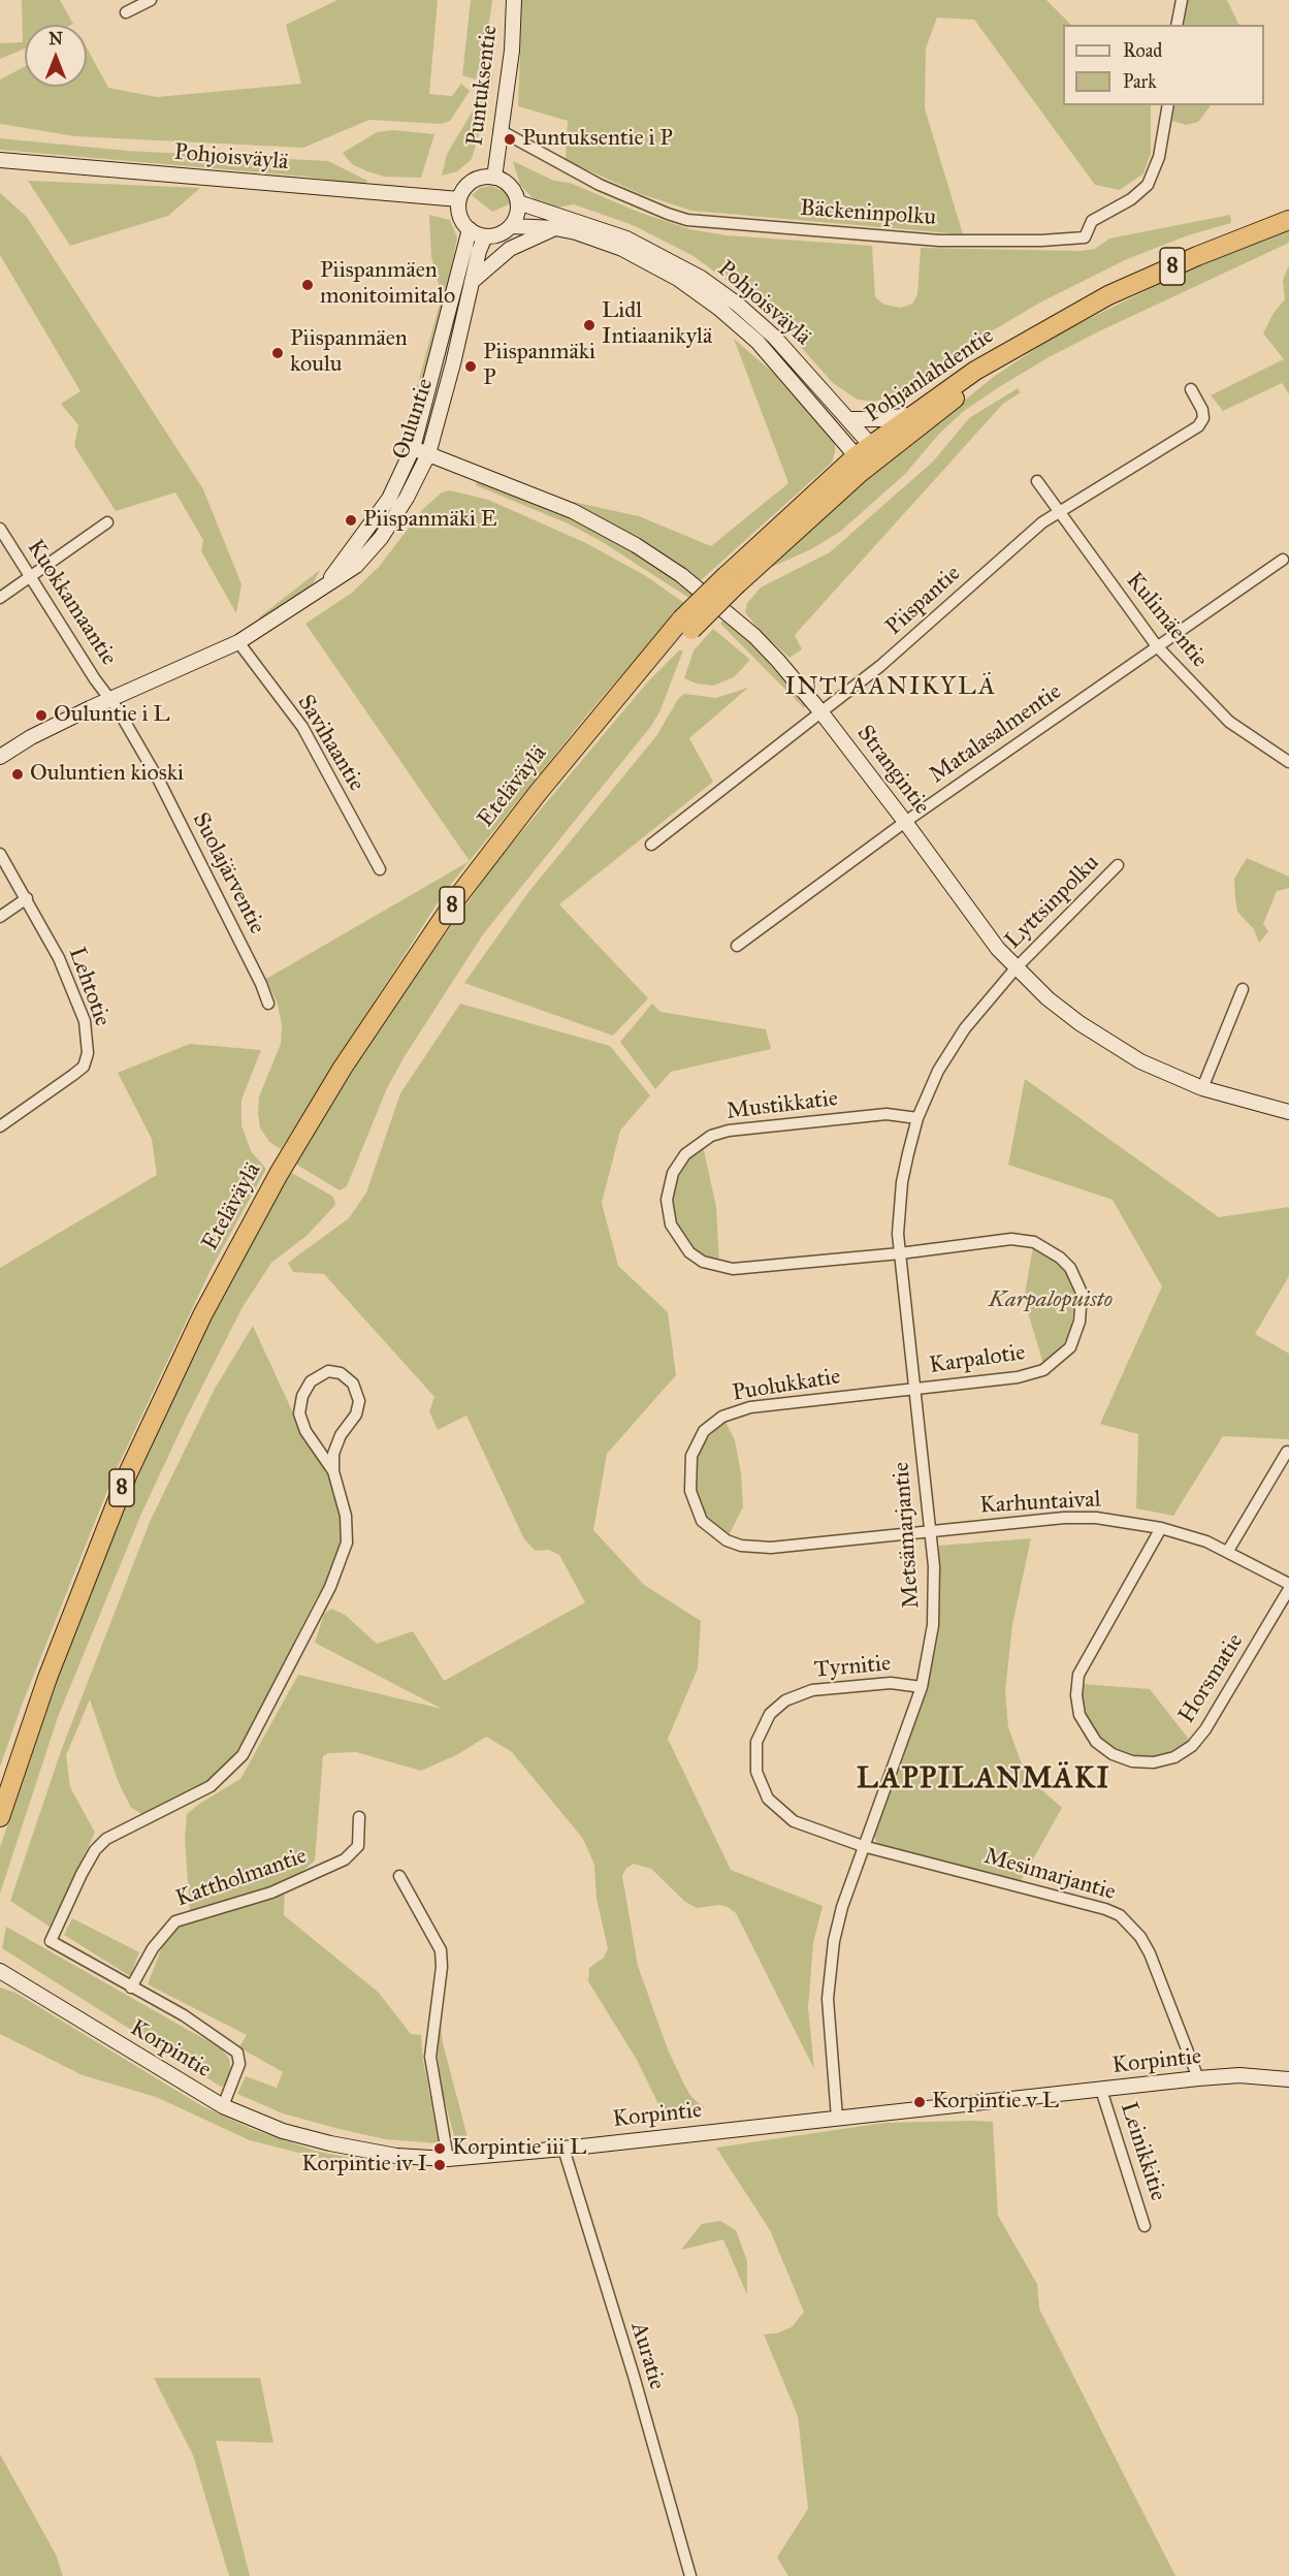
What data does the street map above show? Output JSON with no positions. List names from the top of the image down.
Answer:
{
  "streets": {
    "highway": ["8", "Pohjanlahdentie", "Eteläväylä"],
    "main road": [
      "Puntuksentie",
      "Pohjoisväylä",
      "Ouluntie",
      "Strangintie",
      "Korpintie"
    ],
    "street": [
      "Bäckeninpolku",
      "Piispantie",
      "Kuokkamaantie",
      "Kulimäentie",
      "Matalasalmentie",
      "Savihaantie",
      "Suolajärventie",
      "Lyttsinpolku",
      "Lehtotie",
      "Mustikkatie",
      "Karpalotie",
      "Puolukkatie",
      "Karhuntaival",
      "Metsämarjantie",
      "Tyrnitie",
      "Horsmatie",
      "Mesimarjantie",
      "Kattholmantie",
      "Leinikkitie",
      "Auratie"
    ]
  },
  "crossings": [
    ["Puntuksentie", "Pohjoisväylä"],
    ["Puntuksentie", "Bäckeninpolku"],
    ["Puntuksentie", "Ouluntie"],
    ["Pohjoisväylä", "Pohjanlahdentie"],
    ["Pohjoisväylä", "Ouluntie"],
    ["Pohjoisväylä", "Eteläväylä"],
    ["Pohjanlahdentie", "Eteläväylä"],
    ["Ouluntie", "Kuokkamaantie"],
    ["Ouluntie", "Savihaantie"],
    ["Ouluntie", "Strangintie"],
    ["Ouluntie", "Suolajärventie"],
    ["Piispantie", "Kulimäentie"],
    ["Piispantie", "Strangintie"],
    ["Kuokkamaantie", "Suolajärventie"],
    ["Kulimäentie", "Matalasalmentie"],
    ["Matalasalmentie", "Strangintie"],
    ["Strangintie", "Lyttsinpolku"],
    ["Strangintie", "Metsämarjantie"],
    ["Lyttsinpolku", "Metsämarjantie"],
    ["Mustikkatie", "Karpalotie"],
    ["Mustikkatie", "Puolukkatie"],
    ["Mustikkatie", "Metsämarjantie"],
    ["Karpalotie", "Puolukkatie"],
    ["Karpalotie", "Metsämarjantie"],
    ["Puolukkatie", "Karhuntaival"],
    ["Puolukkatie", "Metsämarjantie"],
    ["Karhuntaival", "Metsämarjantie"],
    ["Karhuntaival", "Horsmatie"],
    ["Metsämarjantie", "Tyrnitie"],
    ["Metsämarjantie", "Mesimarjantie"],
    ["Metsämarjantie", "Korpintie"],
    ["Tyrnitie", "Mesimarjantie"],
    ["Mesimarjantie", "Korpintie"],
    ["Korpintie", "Leinikkitie"],
    ["Korpintie", "Auratie"]
  ],
  "districts": ["INTIAANIKYLÄ", "LAPPILANMÄKI"],
  "parks": ["Karpalopuisto"],
  "places": [
    "Puntuksentie i P",
    "Piispanmäen monitoimitalo",
    "Lidl Intiaanikylä",
    "Piispanmäen koulu",
    "Piispanmäki P",
    "Piispanmäki E",
    "Ouluntie i L",
    "Ouluntien kioski",
    "Korpintie v L",
    "Korpintie iii L",
    "Korpintie iv I"
  ],
  "legend": ["Road", "Park"],
  "north": "top"
}
